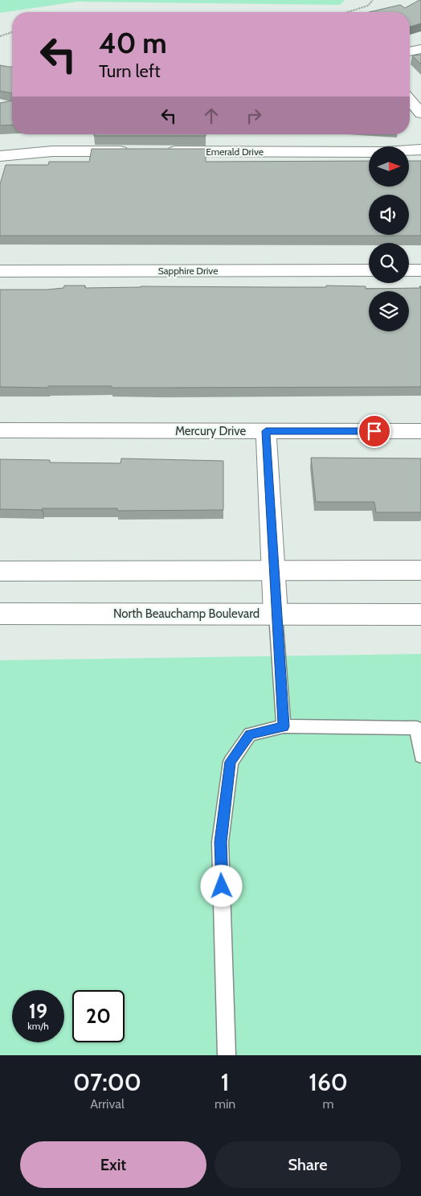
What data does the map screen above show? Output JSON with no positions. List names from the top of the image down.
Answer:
{
  "streets": {
    "street": [
      "Emerald Drive",
      "Sapphire Drive",
      "Mercury Drive",
      "North Beauchamp Boulevard"
    ]
  },
  "north": "right",
  "page": {
    "turn": ["40 m", "Turn left"],
    "speed": "19 km/h",
    "limit": "20",
    "eta": [
      "07:00",
      "Arrival",
      "1",
      "min",
      "160",
      "m"
    ],
    "buttons": ["Exit", "Share"]
  }
}
